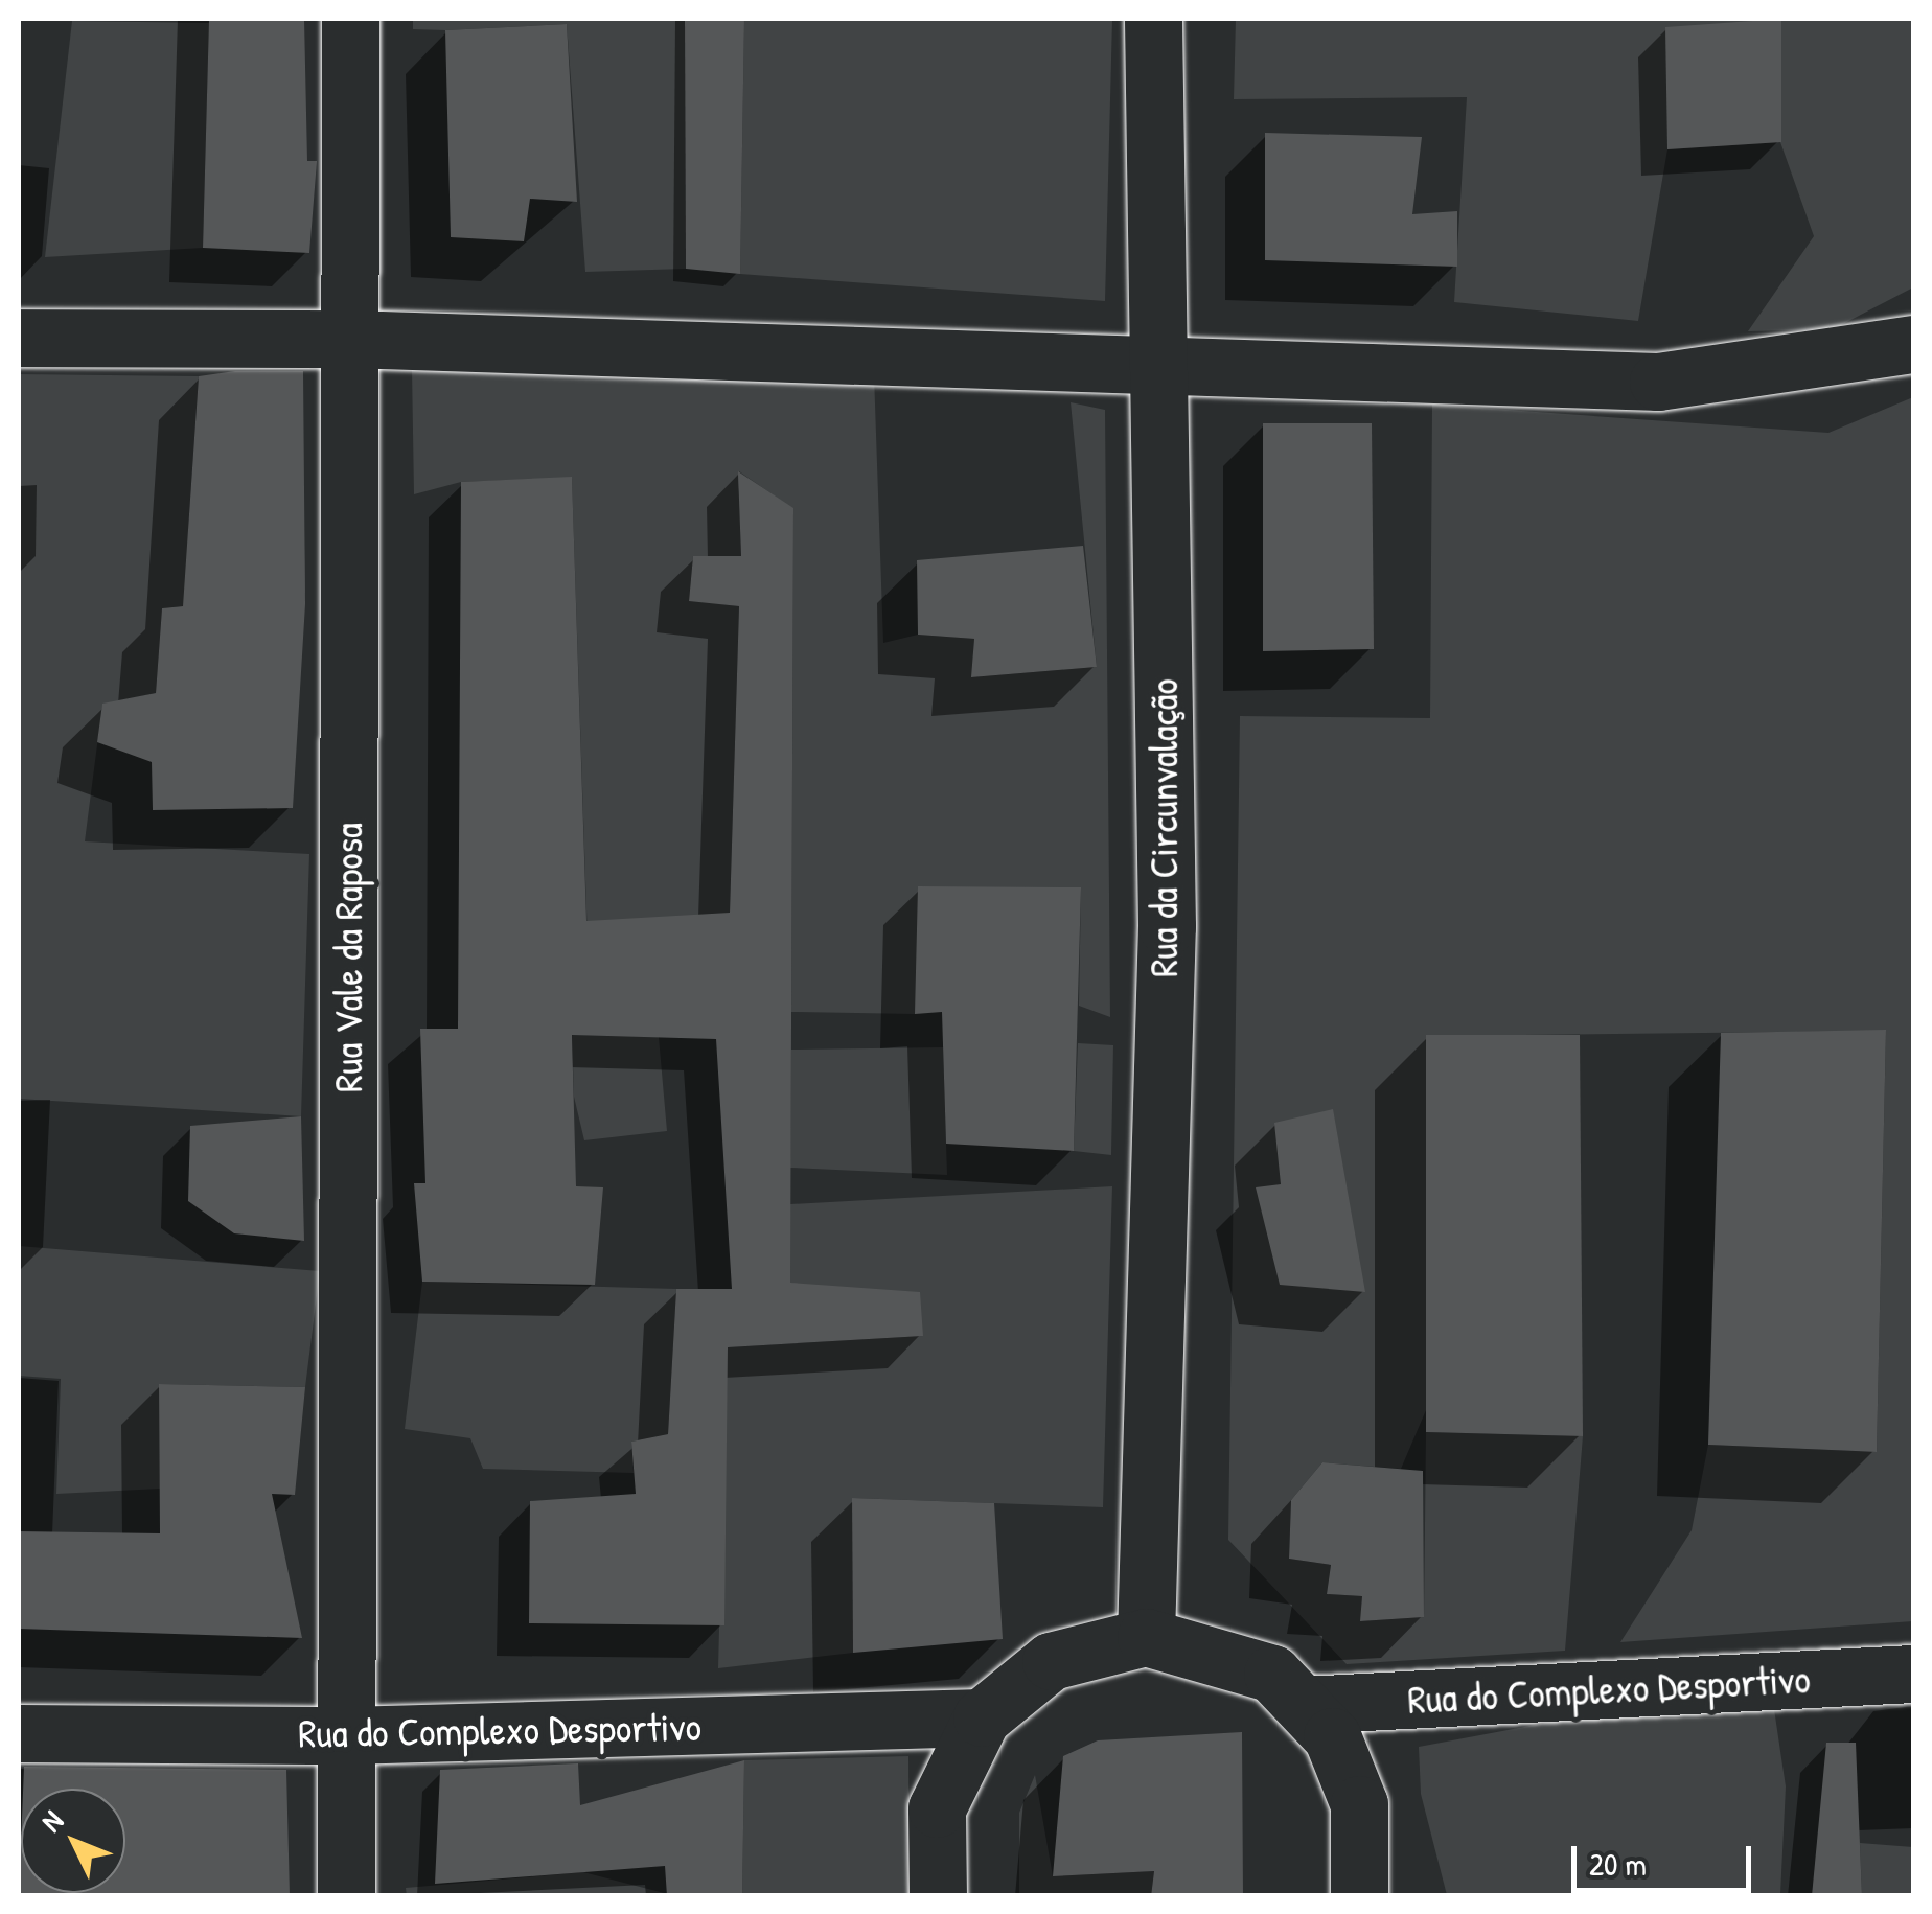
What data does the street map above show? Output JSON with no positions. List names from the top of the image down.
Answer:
{
  "streets": {
    "street": ["Rua da Circunvalação", "Rua Vale da Raposa", "Rua do Complexo Desportivo"]
  },
  "crossings": [
    ["Rua Vale da Raposa", "Rua do Complexo Desportivo"]
  ],
  "scale_bar": "20 m",
  "north": "top left"
}
